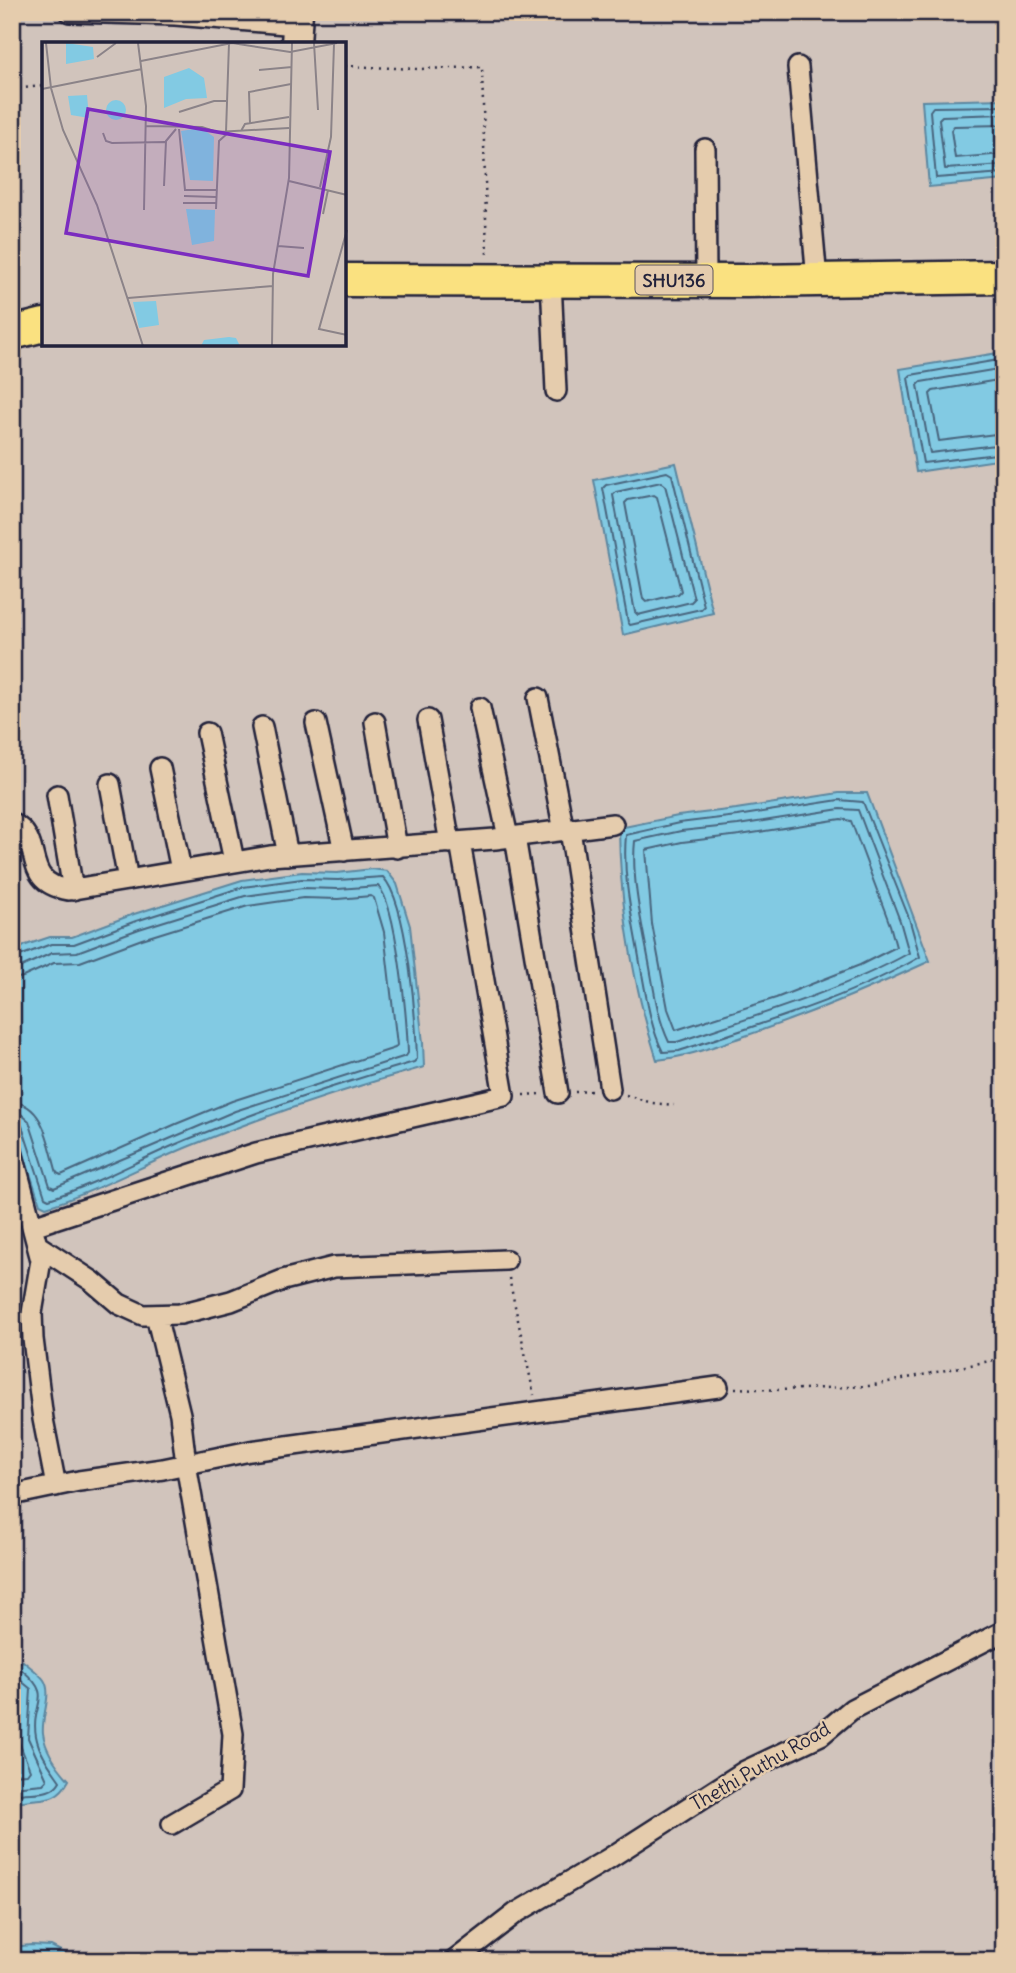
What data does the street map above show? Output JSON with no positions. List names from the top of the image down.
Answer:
{
  "streets": {
    "main road": ["SHU136"],
    "street": ["Thethi Puthu Road"]
  }
}
